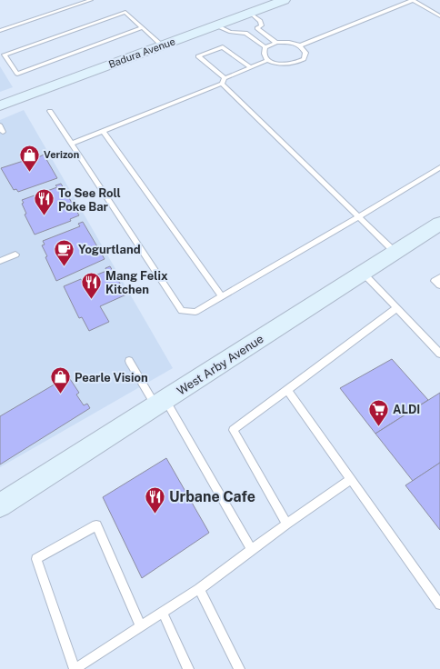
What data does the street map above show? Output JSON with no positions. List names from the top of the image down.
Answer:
{
  "streets": {
    "street": ["Badura Avenue", "West Arby Avenue"]
  },
  "places": {
    "shop": ["Verizon", "Pearle Vision"],
    "restaurant": ["To See Roll Poke Bar", "Mang Felix Kitchen", "Urbane Cafe"],
    "cafe": ["Yogurtland"],
    "supermarket": ["ALDI"]
  }
}
